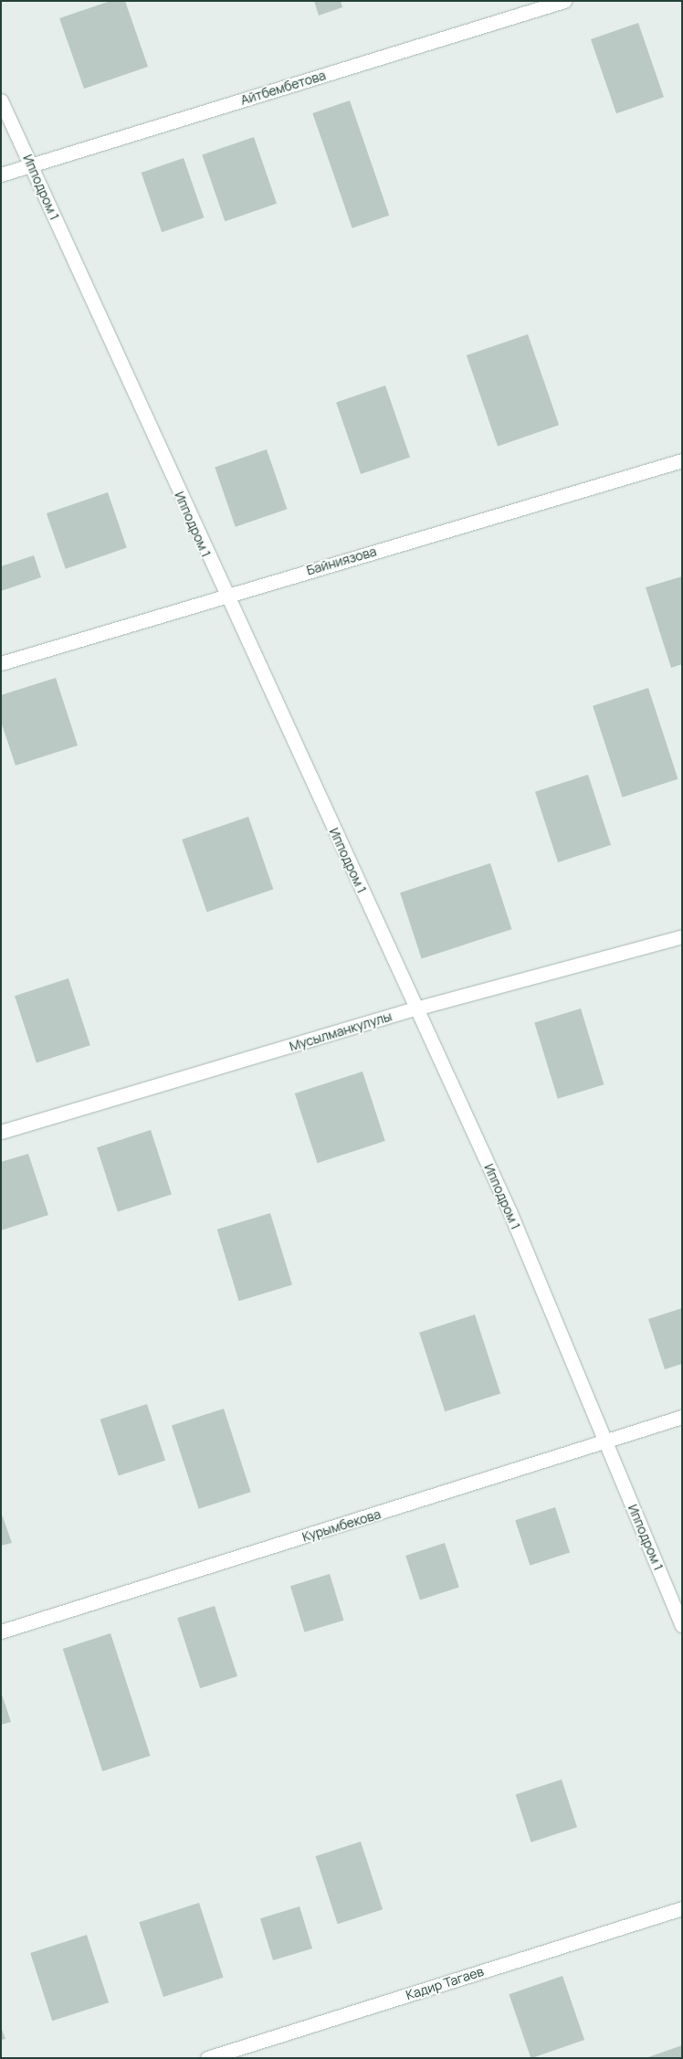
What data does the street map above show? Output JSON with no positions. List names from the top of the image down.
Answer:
{
  "streets": {
    "street": [
      "Айтбембетова",
      "Ипподром 1",
      "Байниязова",
      "Мусылманкулулы",
      "Курымбекова",
      "Кадир Тагаев"
    ]
  },
  "crossings": [
    ["Айтбембетова", "Ипподром 1"],
    ["Ипподром 1", "Байниязова"],
    ["Ипподром 1", "Мусылманкулулы"],
    ["Ипподром 1", "Курымбекова"]
  ]
}
